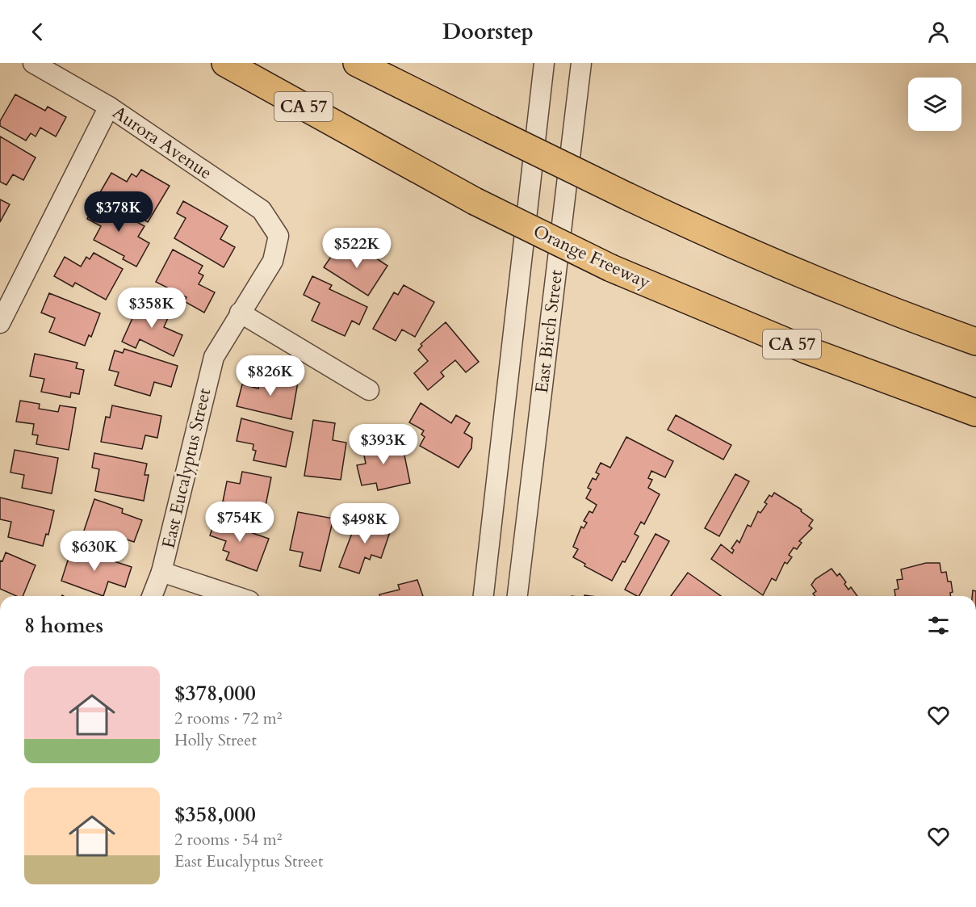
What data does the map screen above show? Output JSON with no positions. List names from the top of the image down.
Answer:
{
  "streets": {
    "highway": ["CA 57", "Orange Freeway"],
    "street": ["Aurora Avenue", "East Birch Street", "East Eucalyptus Street"]
  },
  "crossings": [
    ["Aurora Avenue", "East Eucalyptus Street"]
  ],
  "page": {
    "header": "Doorstep",
    "price": [
      "$378K",
      "$522K",
      "$358K",
      "$826K",
      "$393K",
      "$754K",
      "$498K",
      "$630K"
    ],
    "heading": "8 homes",
    "list": [
      {
        "name": "$378,000",
        "note": "2 rooms · 72 m² · Holly Street"
      },
      {
        "name": "$358,000",
        "note": "2 rooms · 54 m² · East Eucalyptus Street"
      }
    ]
  }
}
